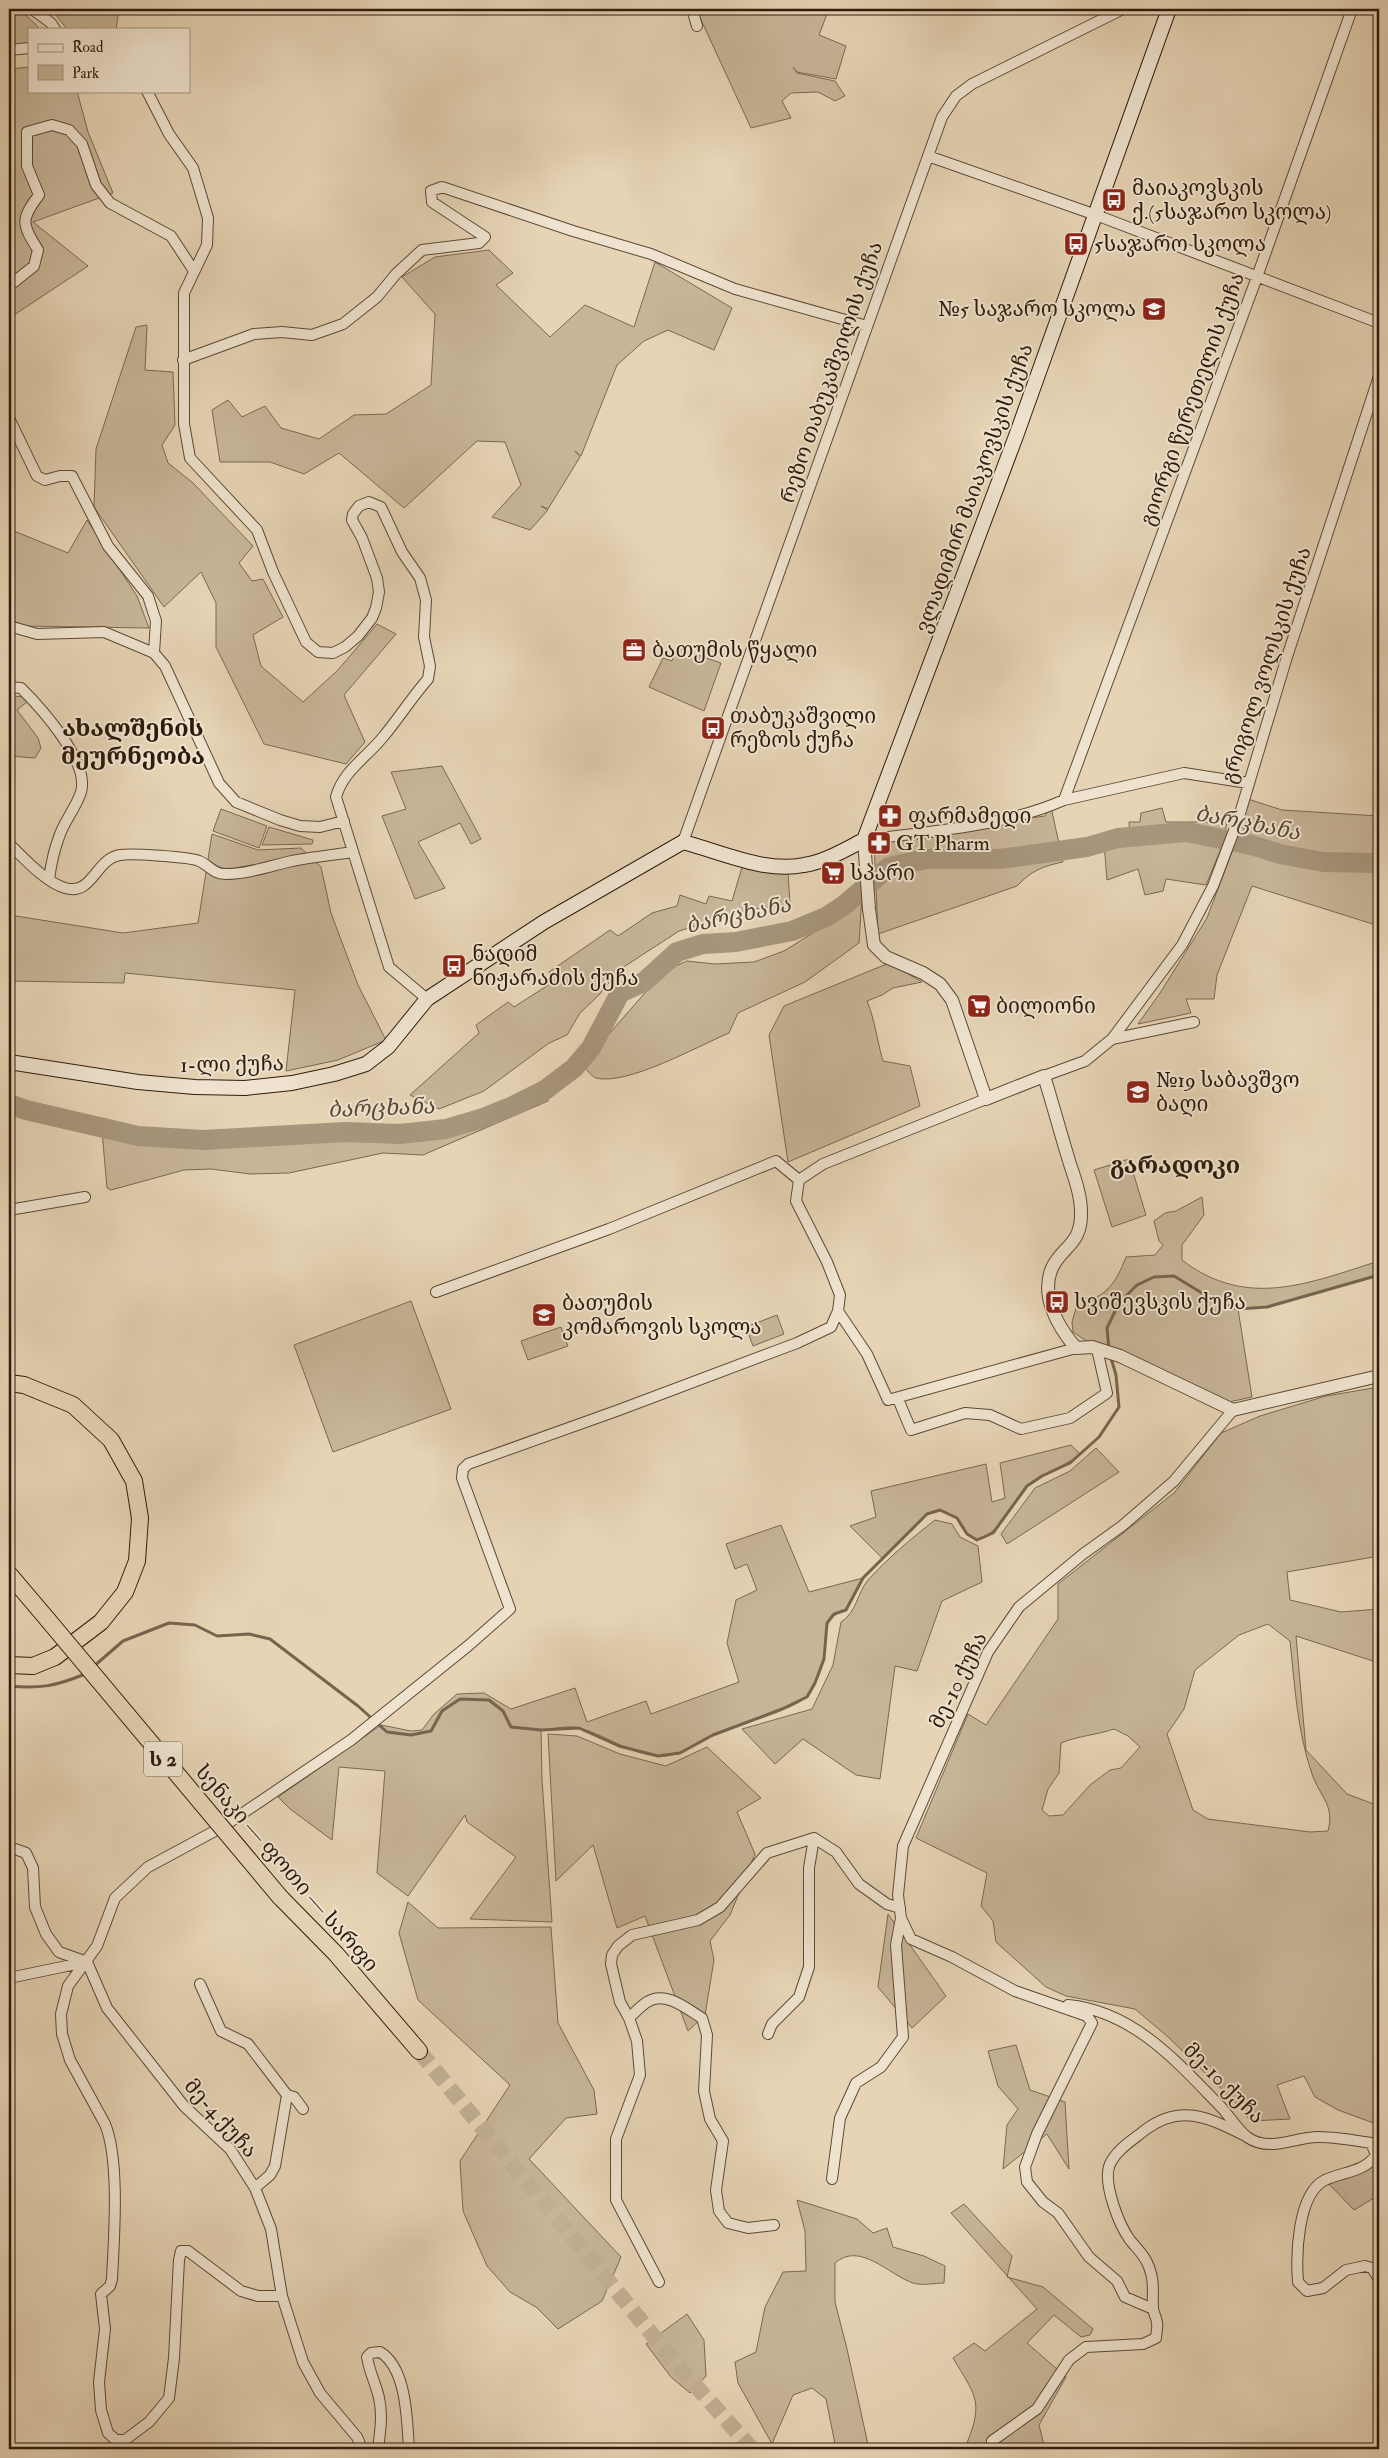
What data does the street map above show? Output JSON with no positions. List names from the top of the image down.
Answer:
{
  "streets": {
    "highway": ["ს 2", "სენაკი — ფოთი — სარფი"],
    "main road": ["ვლადიმირ მაიაკოვსკის ქუჩა", "1-ლი ქუჩა"],
    "street": [
      "რეზო თაბუკაშვილის ქუჩა",
      "გიორგი წერეთელის ქუჩა",
      "გრიგოლ ვოლსკის ქუჩა",
      "მე-10 ქუჩა",
      "მე-4 ქუჩა"
    ]
  },
  "districts": ["ახალშენის მეურნეობა", "გარადოკი"],
  "water": ["ბარცხანა"],
  "places": {
    "bus stop": [
      "მაიაკოვსკის ქ.(5საჯარო სკოლა)",
      "5საჯარო სკოლა",
      "თაბუკაშვილი რეზოს ქუჩა",
      "ნადიმ ნიჟარაძის ქუჩა",
      "სვიშევსკის ქუჩა"
    ],
    "school or university": ["№5 საჯარო სკოლა", "№19 საბავშვო ბაღი", "ბათუმის კომაროვის სკოლა"],
    "office": ["ბათუმის წყალი"],
    "pharmacy": ["ფარმამედი", "GT Pharm"],
    "supermarket": ["სპარი", "ბილიონი"]
  },
  "legend": ["Road", "Park"]
}
